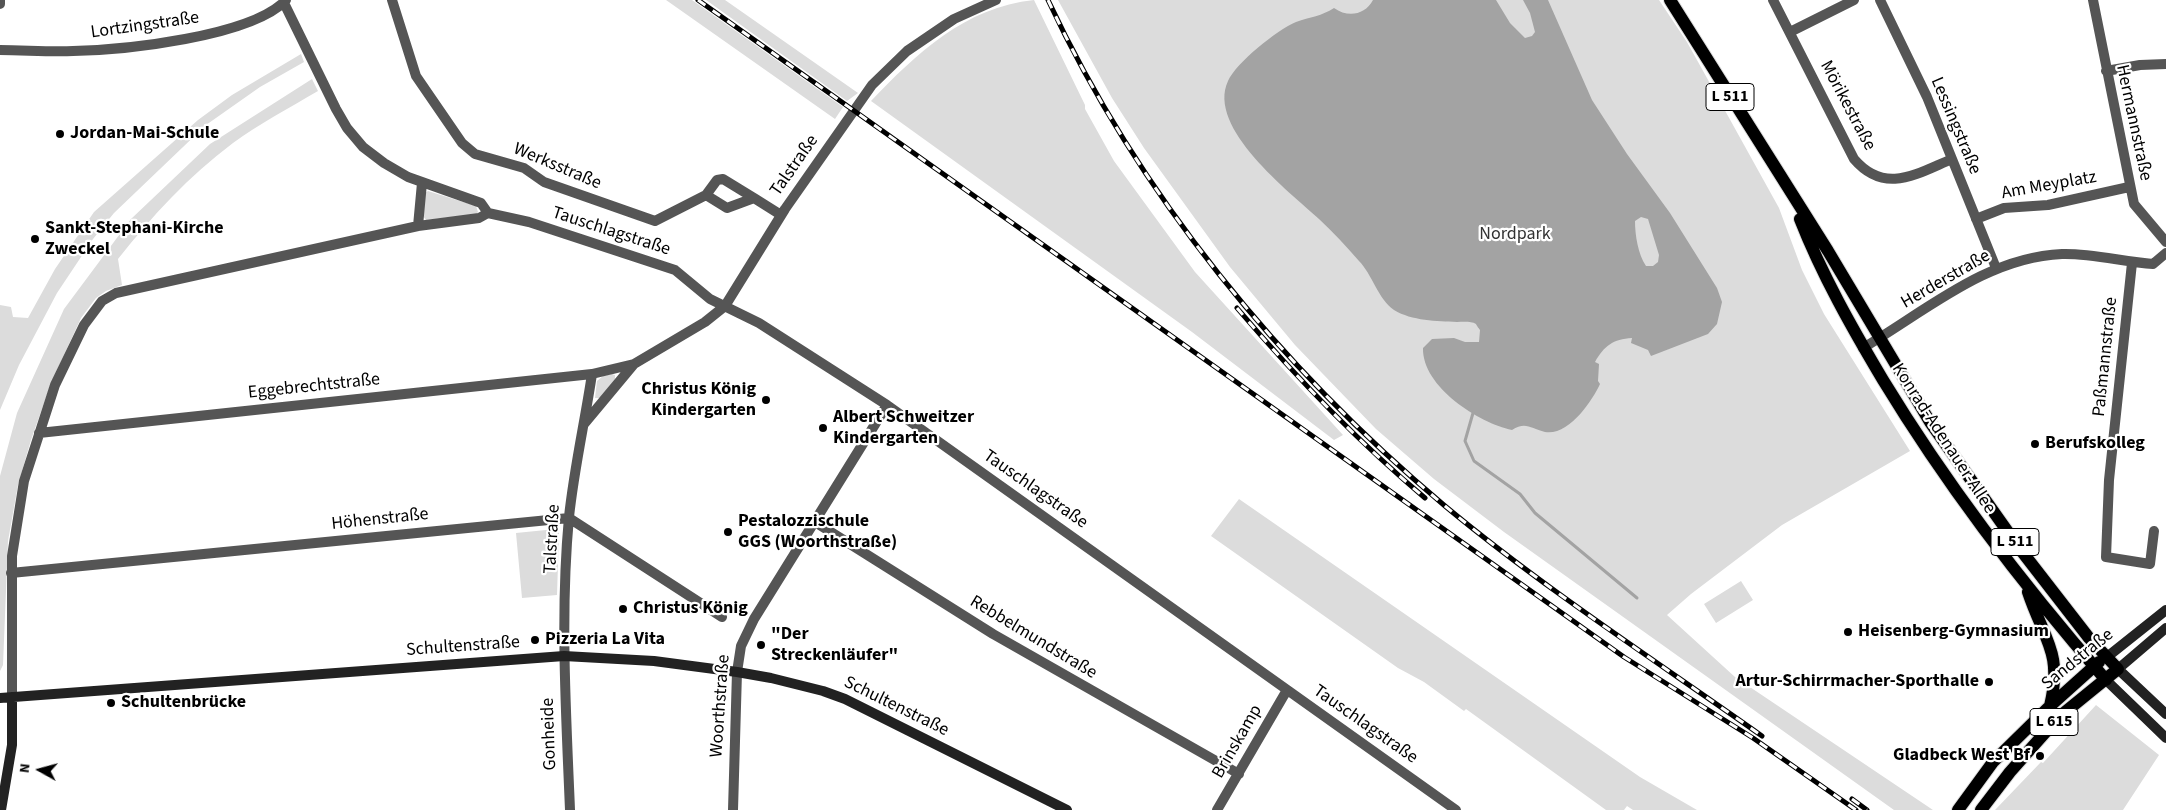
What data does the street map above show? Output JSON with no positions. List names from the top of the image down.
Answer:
{
  "streets": {
    "main road": [
      "L 511",
      "Konrad-Adenauer-Allee",
      "Schultenstraße",
      "Sandstraße",
      "L 615"
    ],
    "street": [
      "Lortzingstraße",
      "Mörikestraße",
      "Hermannstraße",
      "Lessingstraße",
      "Talstraße",
      "Werksstraße",
      "Am Meyplatz",
      "Tauschlagstraße",
      "Herderstraße",
      "Paßmannstraße",
      "Eggebrechtstraße",
      "Höhenstraße",
      "Rebbelmundstraße",
      "Woorthstraße",
      "Gonheide",
      "Brinskamp"
    ]
  },
  "crossings": [
    ["Lortzingstraße", "Tauschlagstraße"],
    ["L 511", "Konrad-Adenauer-Allee"],
    ["L 511", "Sandstraße"],
    ["Mörikestraße", "Lessingstraße"],
    ["Hermannstraße", "Am Meyplatz"],
    ["Lessingstraße", "Am Meyplatz"],
    ["Lessingstraße", "Herderstraße"],
    ["Talstraße", "Werksstraße"],
    ["Talstraße", "Tauschlagstraße"],
    ["Talstraße", "Eggebrechtstraße"],
    ["Talstraße", "Höhenstraße"],
    ["Talstraße", "Schultenstraße"],
    ["Talstraße", "Gonheide"],
    ["Tauschlagstraße", "Woorthstraße"],
    ["Tauschlagstraße", "Brinskamp"],
    ["Herderstraße", "Paßmannstraße"],
    ["Herderstraße", "Konrad-Adenauer-Allee"],
    ["Konrad-Adenauer-Allee", "Sandstraße"],
    ["Rebbelmundstraße", "Woorthstraße"],
    ["Rebbelmundstraße", "Brinskamp"],
    ["Schultenstraße", "Woorthstraße"],
    ["Schultenstraße", "Gonheide"]
  ],
  "parks": ["Nordpark"],
  "places": [
    "Jordan-Mai-Schule",
    "Sankt-Stephani-Kirche Zweckel",
    "Christus König Kindergarten",
    "Albert Schweitzer Kindergarten",
    "Berufskolleg",
    "Pestalozzischule GGS (Woorthstraße)",
    "Christus König",
    "Heisenberg-Gymnasium",
    "Pizzeria La Vita",
    "\"Der Streckenläufer\"",
    "Artur-Schirrmacher-Sporthalle",
    "Schultenbrücke",
    "Gladbeck West Bf"
  ],
  "north": "left"
}
